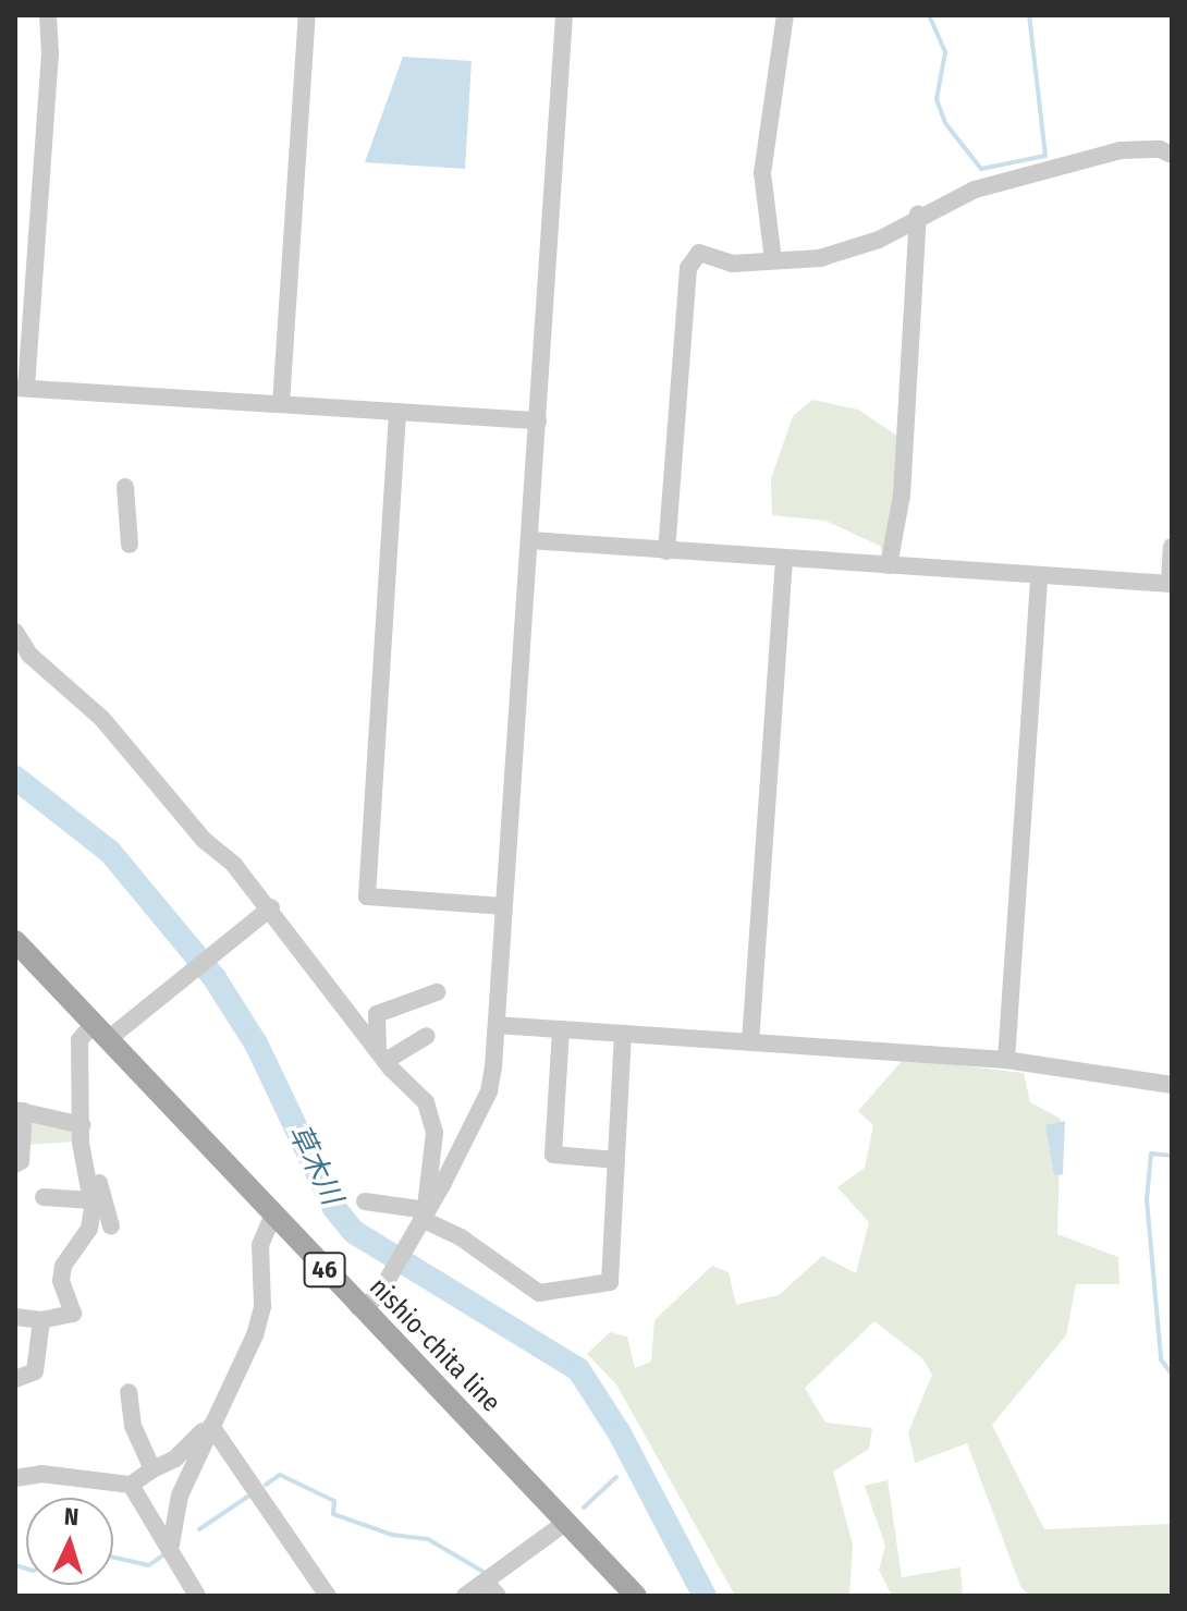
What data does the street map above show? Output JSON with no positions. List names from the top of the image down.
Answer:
{
  "streets": {
    "main road": ["46", "nishio-chita line"]
  },
  "water": ["草木川"],
  "north": "top"
}
